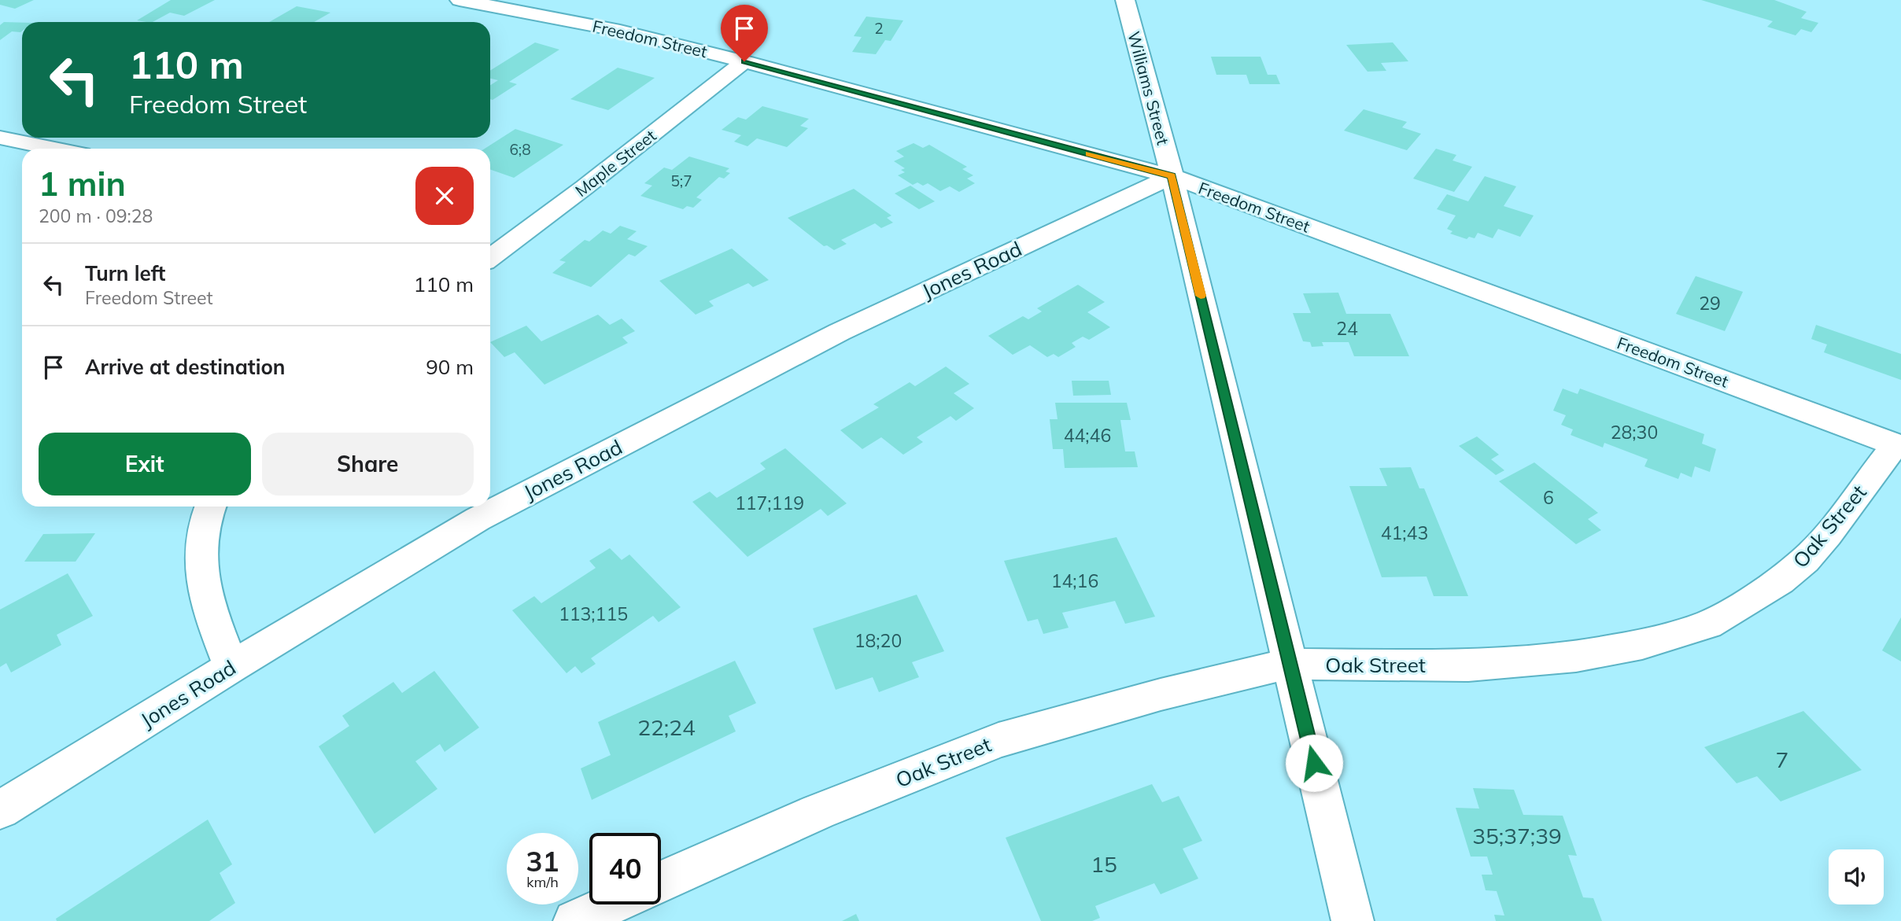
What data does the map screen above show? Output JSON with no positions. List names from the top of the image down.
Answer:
{
  "streets": {
    "street": [
      "Freedom Street",
      "Williams Street",
      "Maple Street",
      "Jones Road",
      "Oak Street"
    ]
  },
  "crossings": [
    ["Freedom Street", "Williams Street"],
    ["Freedom Street", "Maple Street"],
    ["Freedom Street", "Jones Road"],
    ["Freedom Street", "Oak Street"],
    ["Williams Street", "Jones Road"],
    ["Williams Street", "Oak Street"]
  ],
  "house_numbers": [
    "2",
    "6;8",
    "5;7",
    "29",
    "24",
    "28;30",
    "44;46",
    "6",
    "117;119",
    "41;43",
    "14;16",
    "113;115",
    "18;20",
    "22;24",
    "7",
    "35;37;39",
    "15"
  ],
  "page": {
    "turn": ["110 m", "Freedom Street"],
    "heading": ["1 min", "200 m · 09:28"],
    "list": [
      {
        "name": "Turn left",
        "note": "Freedom Street",
        "value": "110 m"
      },
      {
        "name": "Arrive at destination",
        "value": "90 m"
      }
    ],
    "buttons": ["Exit", "Share"],
    "speed": "31 km/h",
    "limit": "40"
  }
}
